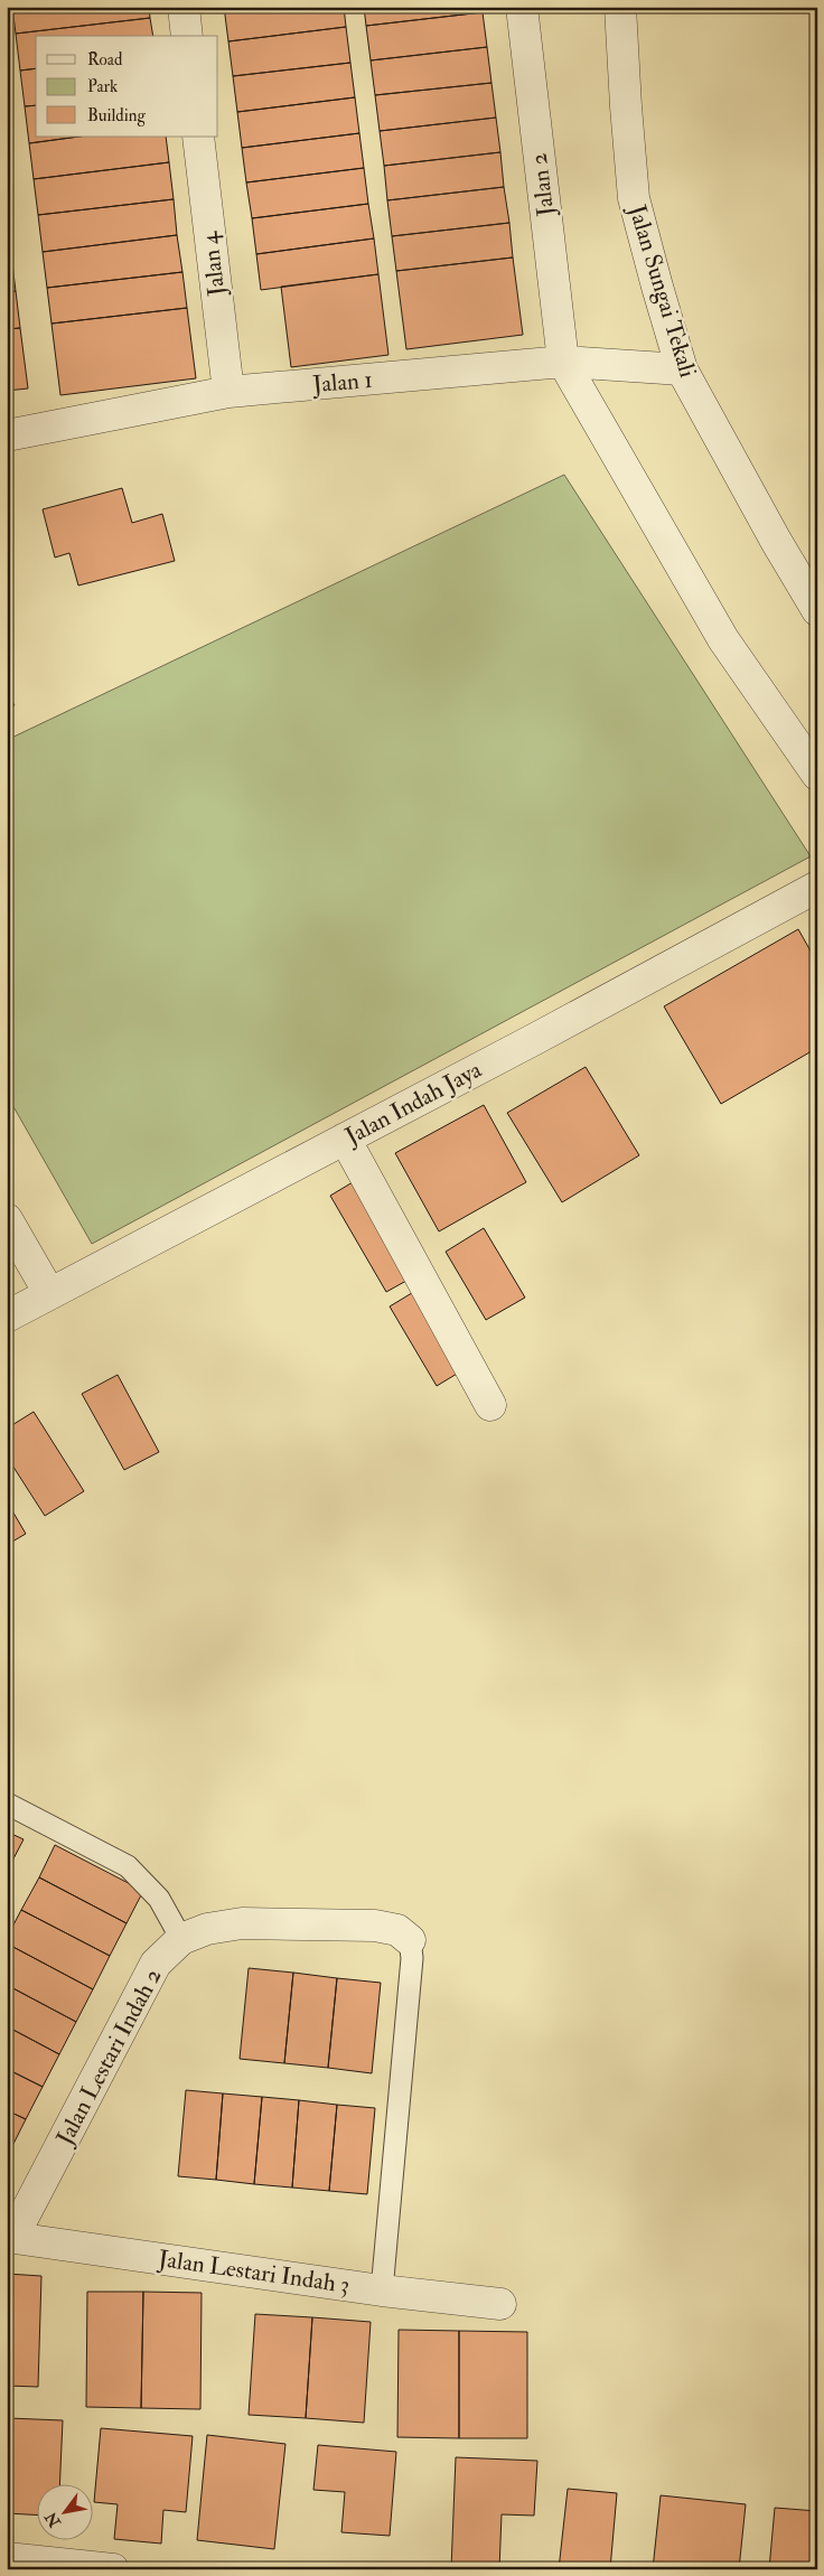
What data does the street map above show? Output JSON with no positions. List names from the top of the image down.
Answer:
{
  "streets": {
    "street": [
      "Jalan 2",
      "Jalan 4",
      "Jalan Sungai Tekali",
      "Jalan 1",
      "Jalan Indah Jaya",
      "Jalan Lestari Indah 2",
      "Jalan Lestari Indah 3"
    ]
  },
  "crossings": [
    ["Jalan 2", "Jalan 1"],
    ["Jalan 4", "Jalan 1"],
    ["Jalan Sungai Tekali", "Jalan 1"],
    ["Jalan Lestari Indah 2", "Jalan Lestari Indah 3"]
  ],
  "legend": ["Road", "Park", "Building"],
  "north": "bottom left"
}
